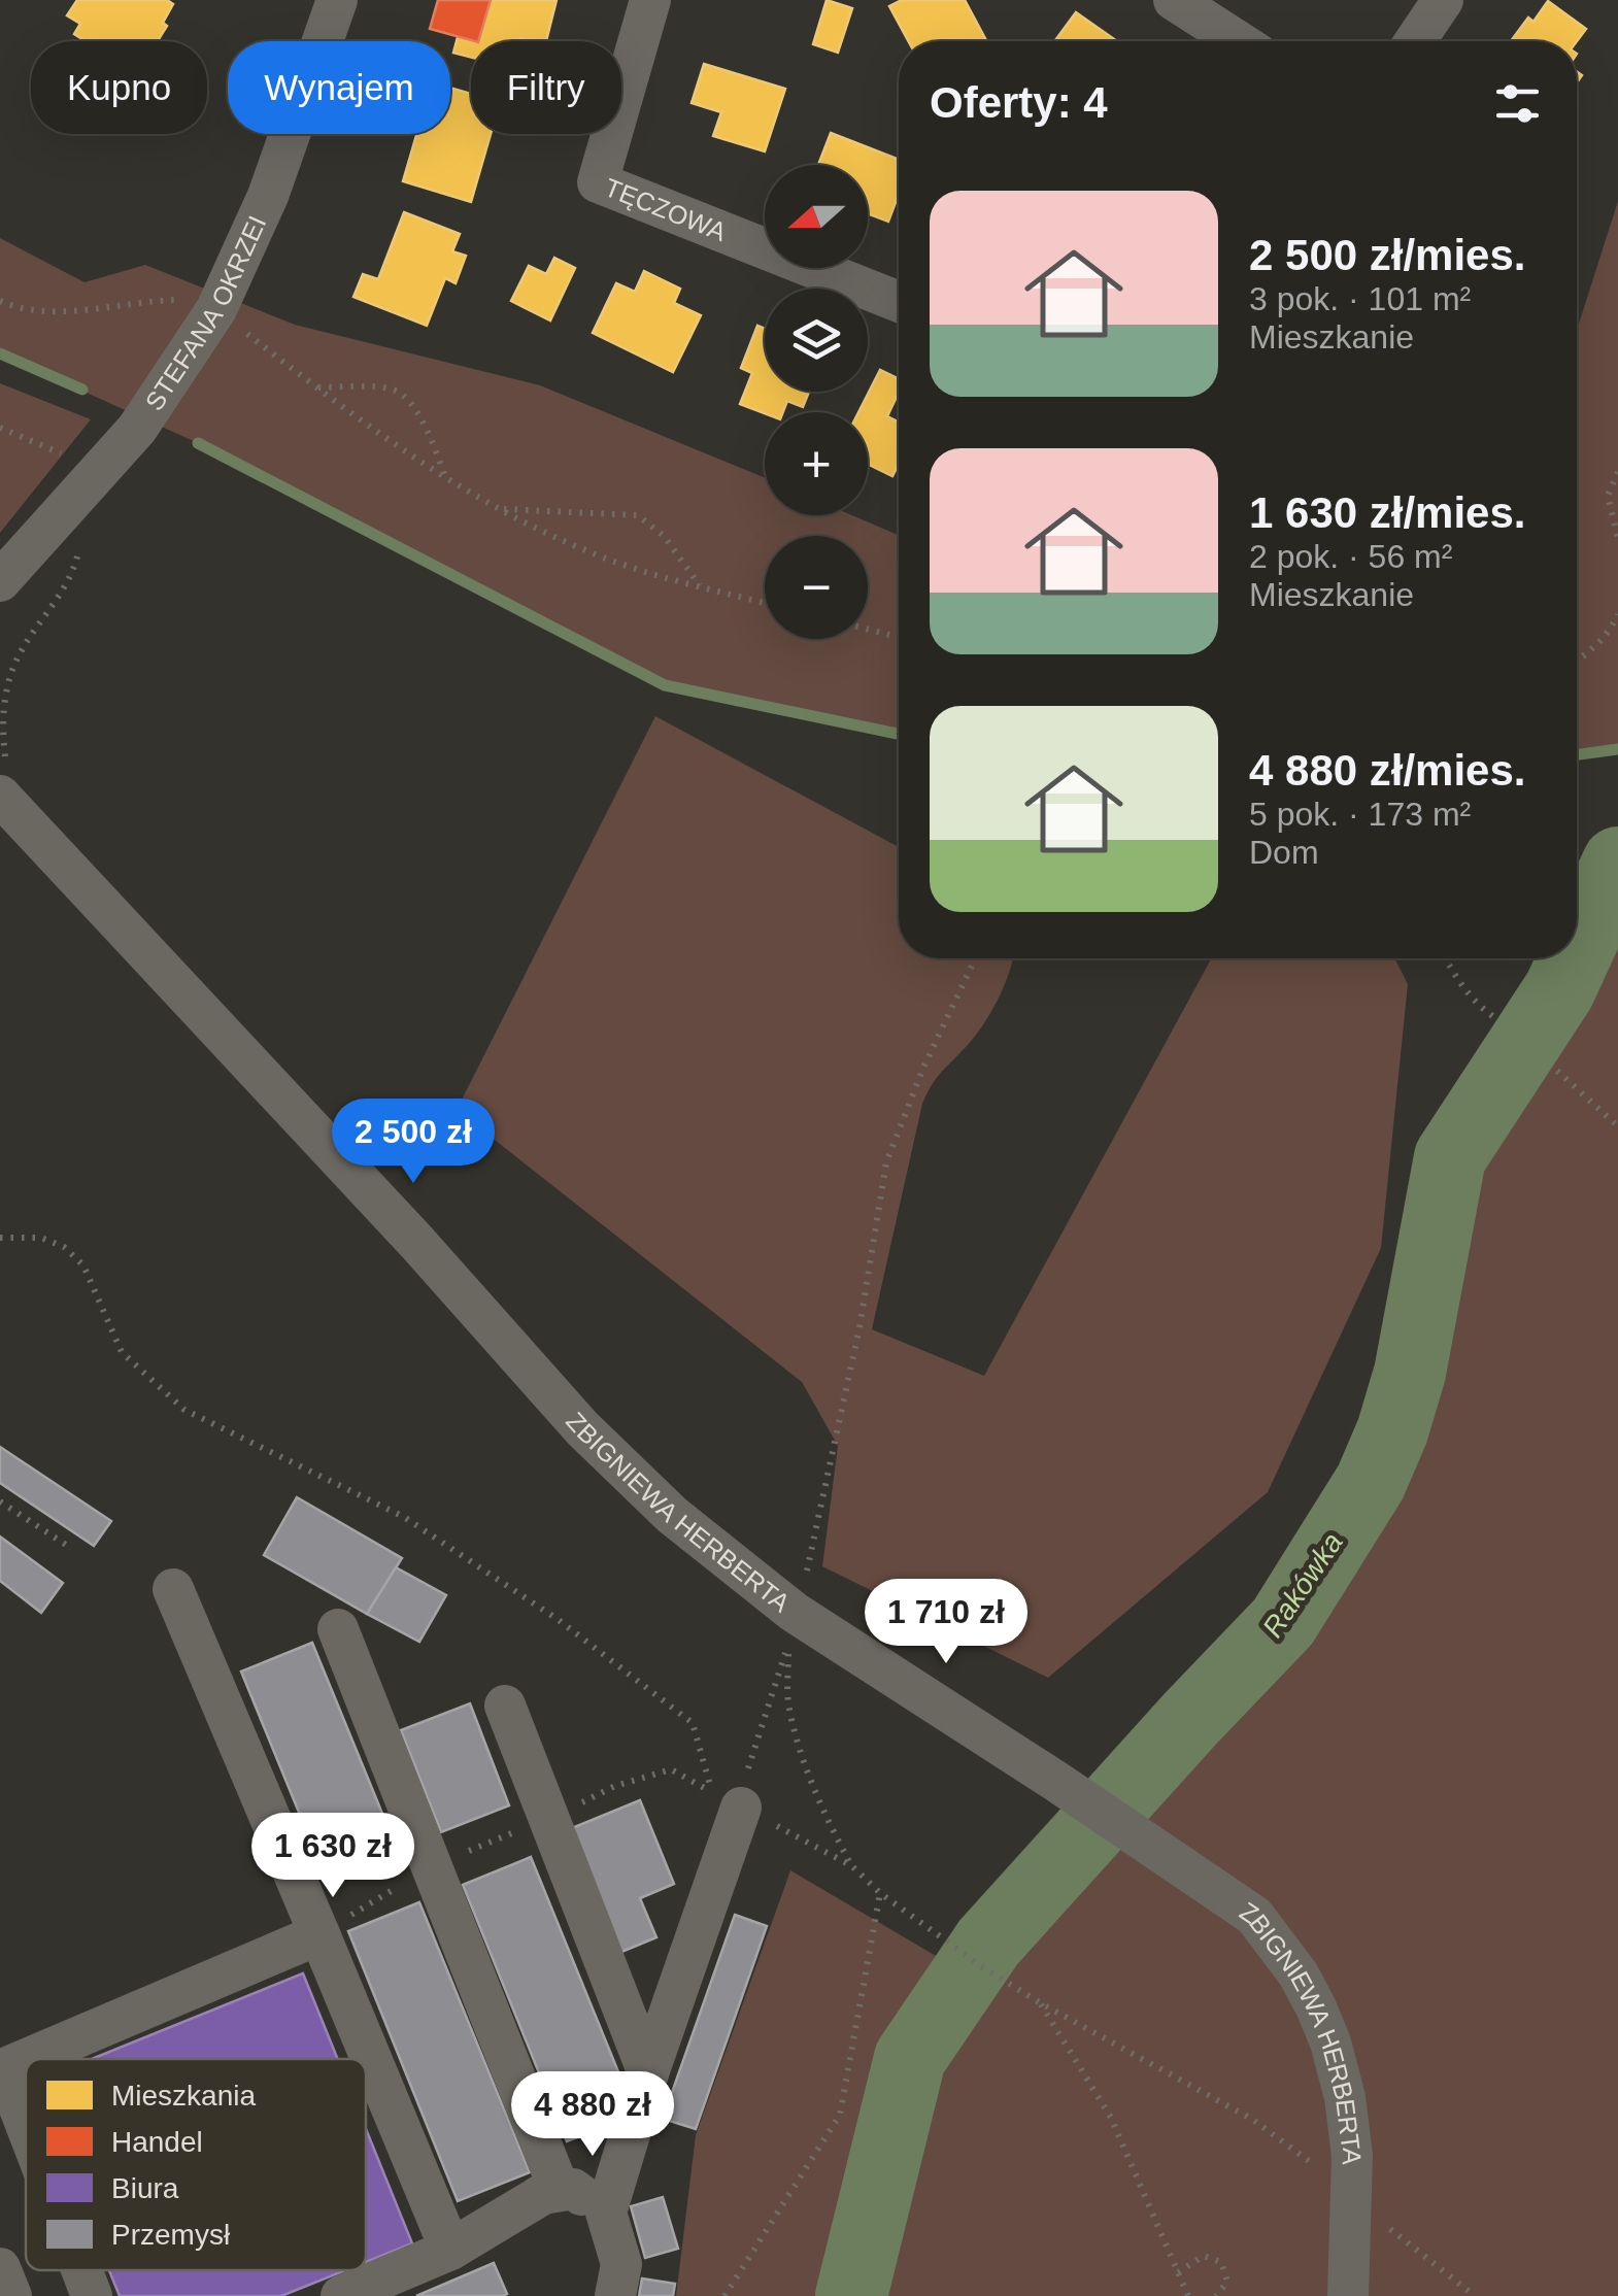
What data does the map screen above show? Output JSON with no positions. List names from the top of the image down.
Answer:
{
  "streets": {
    "street": ["TĘCZOWA", "STEFANA OKRZEI", "ZBIGNIEWA HERBERTA"]
  },
  "water": ["Rakówka"],
  "legend": [
    "Mieszkania",
    "Handel",
    "Biura",
    "Przemysł"
  ],
  "north": "left",
  "page": {
    "chip": ["Kupno", "Wynajem", "Filtry"],
    "heading": "Oferty: 4",
    "map_buttons": ["+", "−"],
    "list": [
      {
        "name": "2 500 zł/mies.",
        "note": "3 pok. · 101 m² · Mieszkanie"
      },
      {
        "name": "1 630 zł/mies.",
        "note": "2 pok. · 56 m² · Mieszkanie"
      },
      {
        "name": "4 880 zł/mies.",
        "note": "5 pok. · 173 m² · Dom"
      }
    ],
    "price": [
      "2 500 zł",
      "1 710 zł",
      "1 630 zł",
      "4 880 zł"
    ]
  }
}
